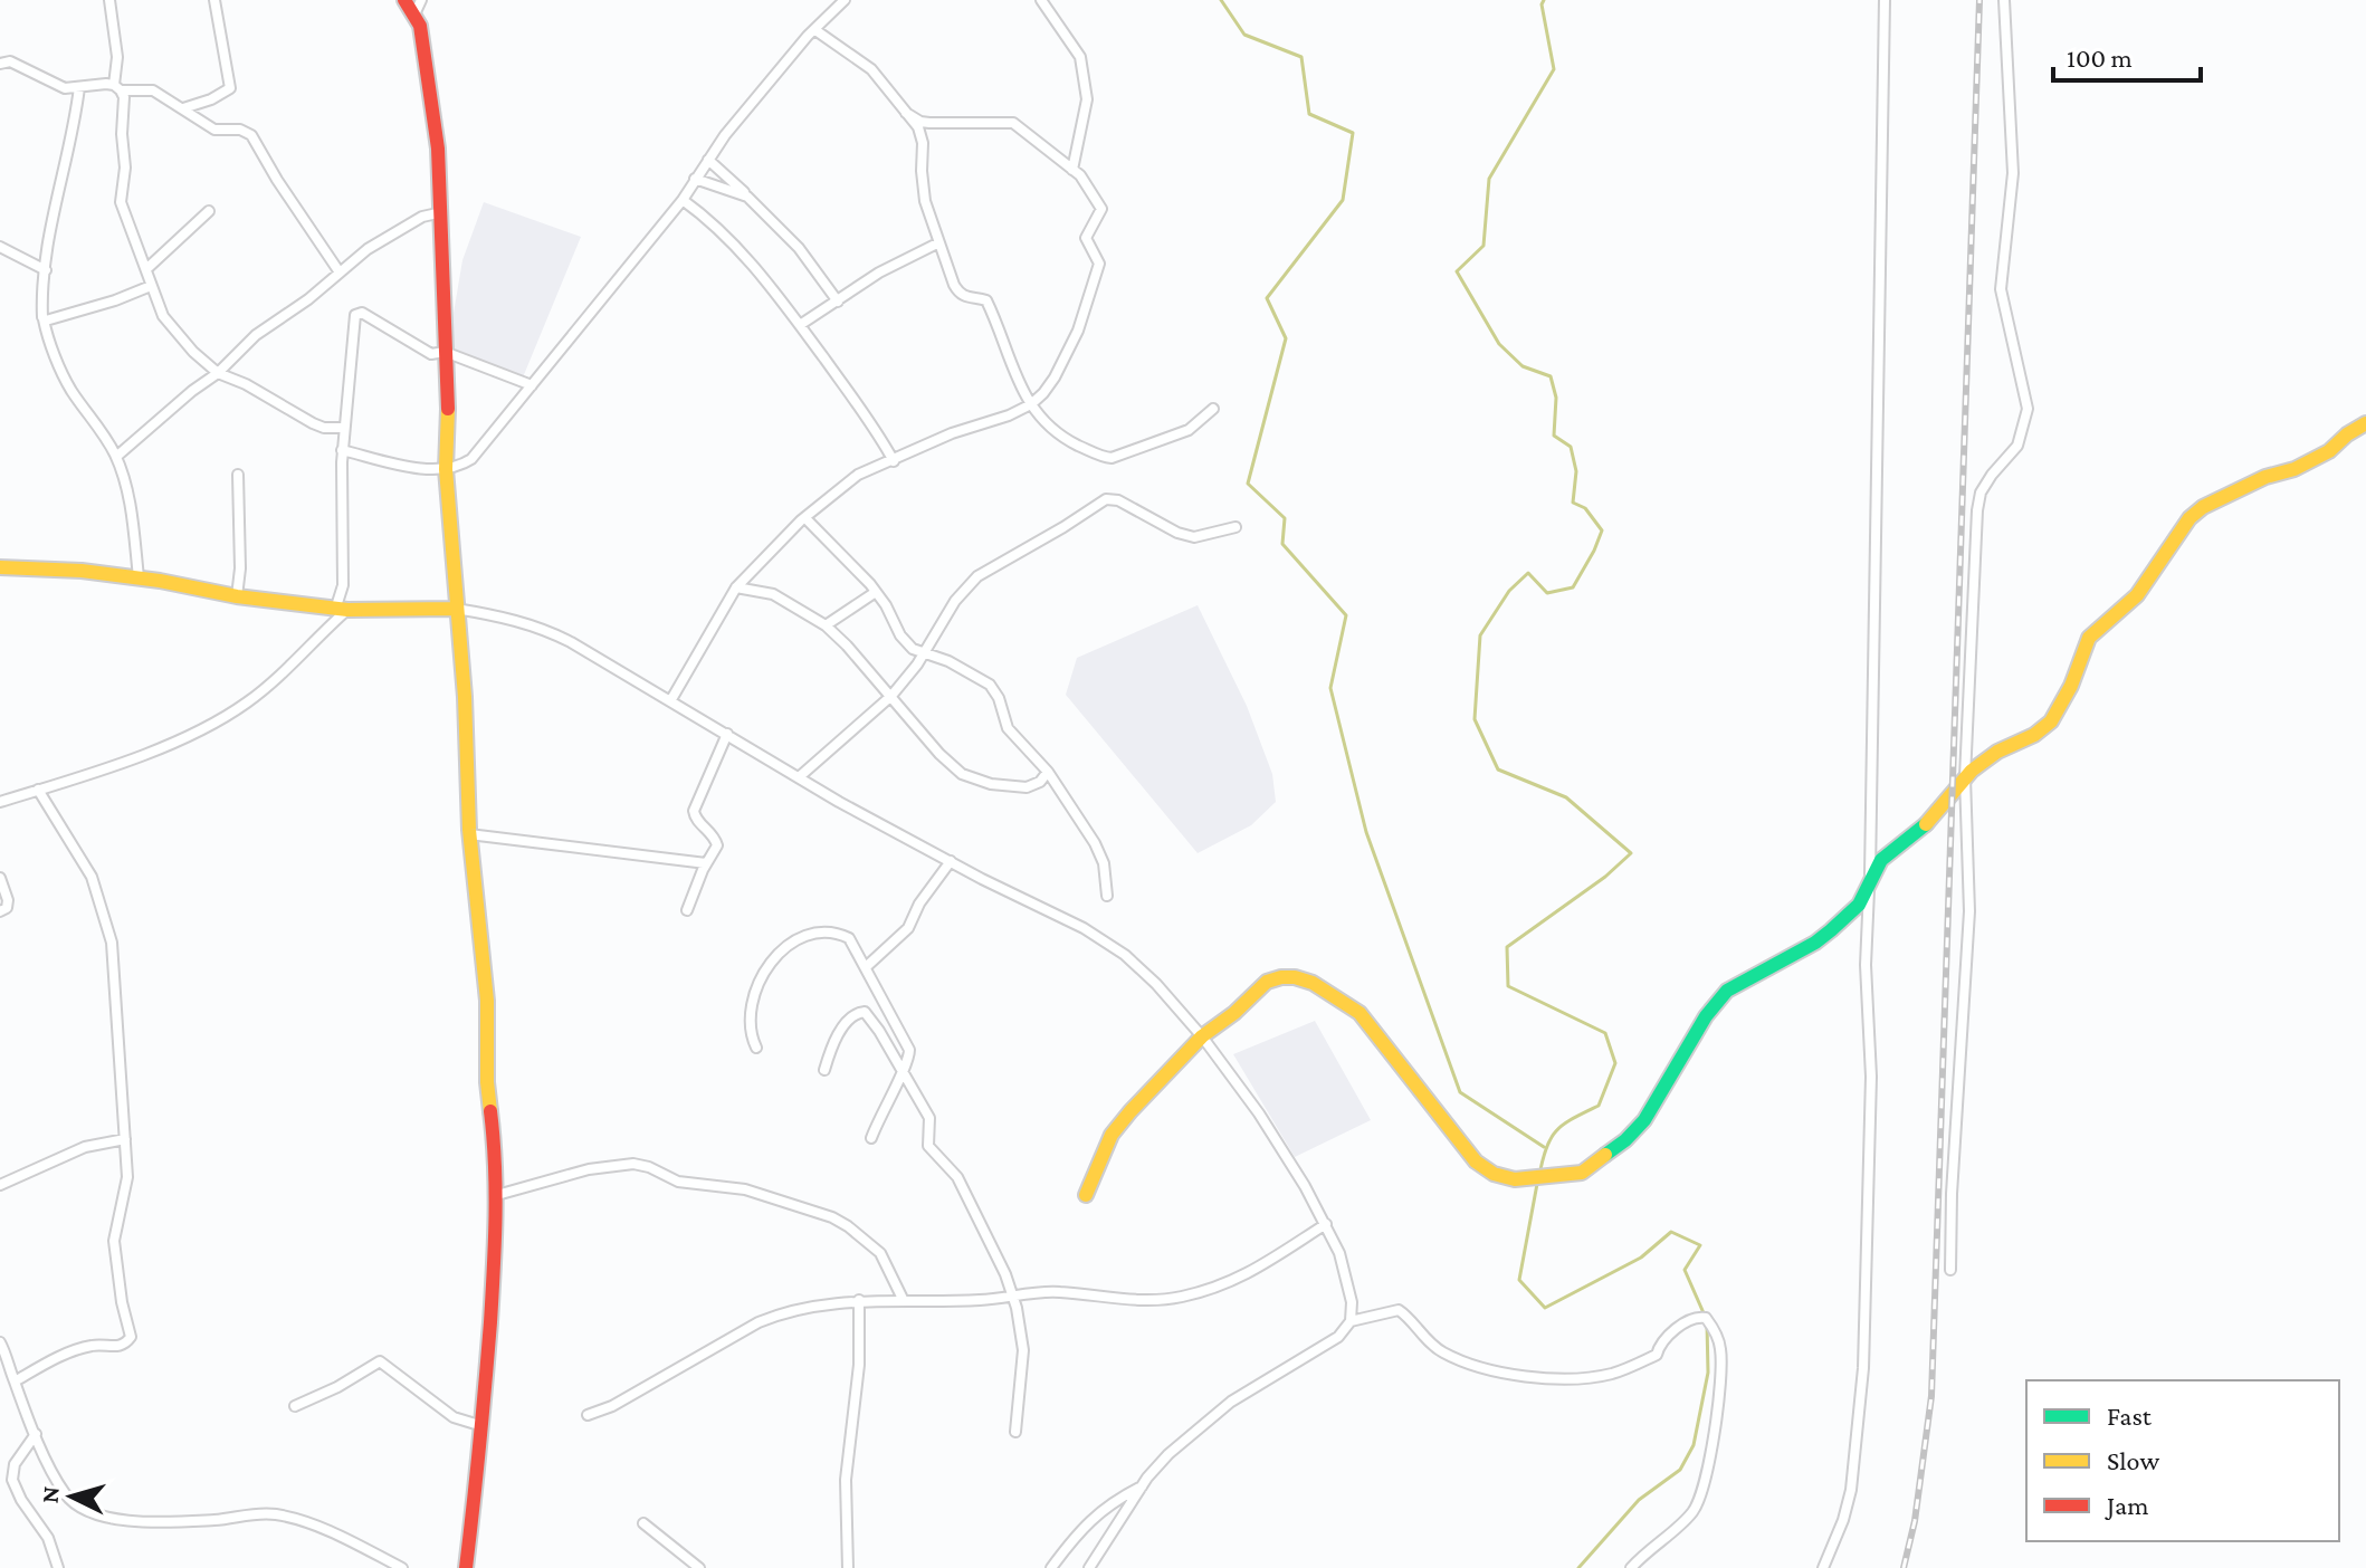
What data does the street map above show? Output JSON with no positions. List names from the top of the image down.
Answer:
{
  "legend": ["Fast", "Slow", "Jam"],
  "scale_bar": "100 m",
  "north": "left"
}
